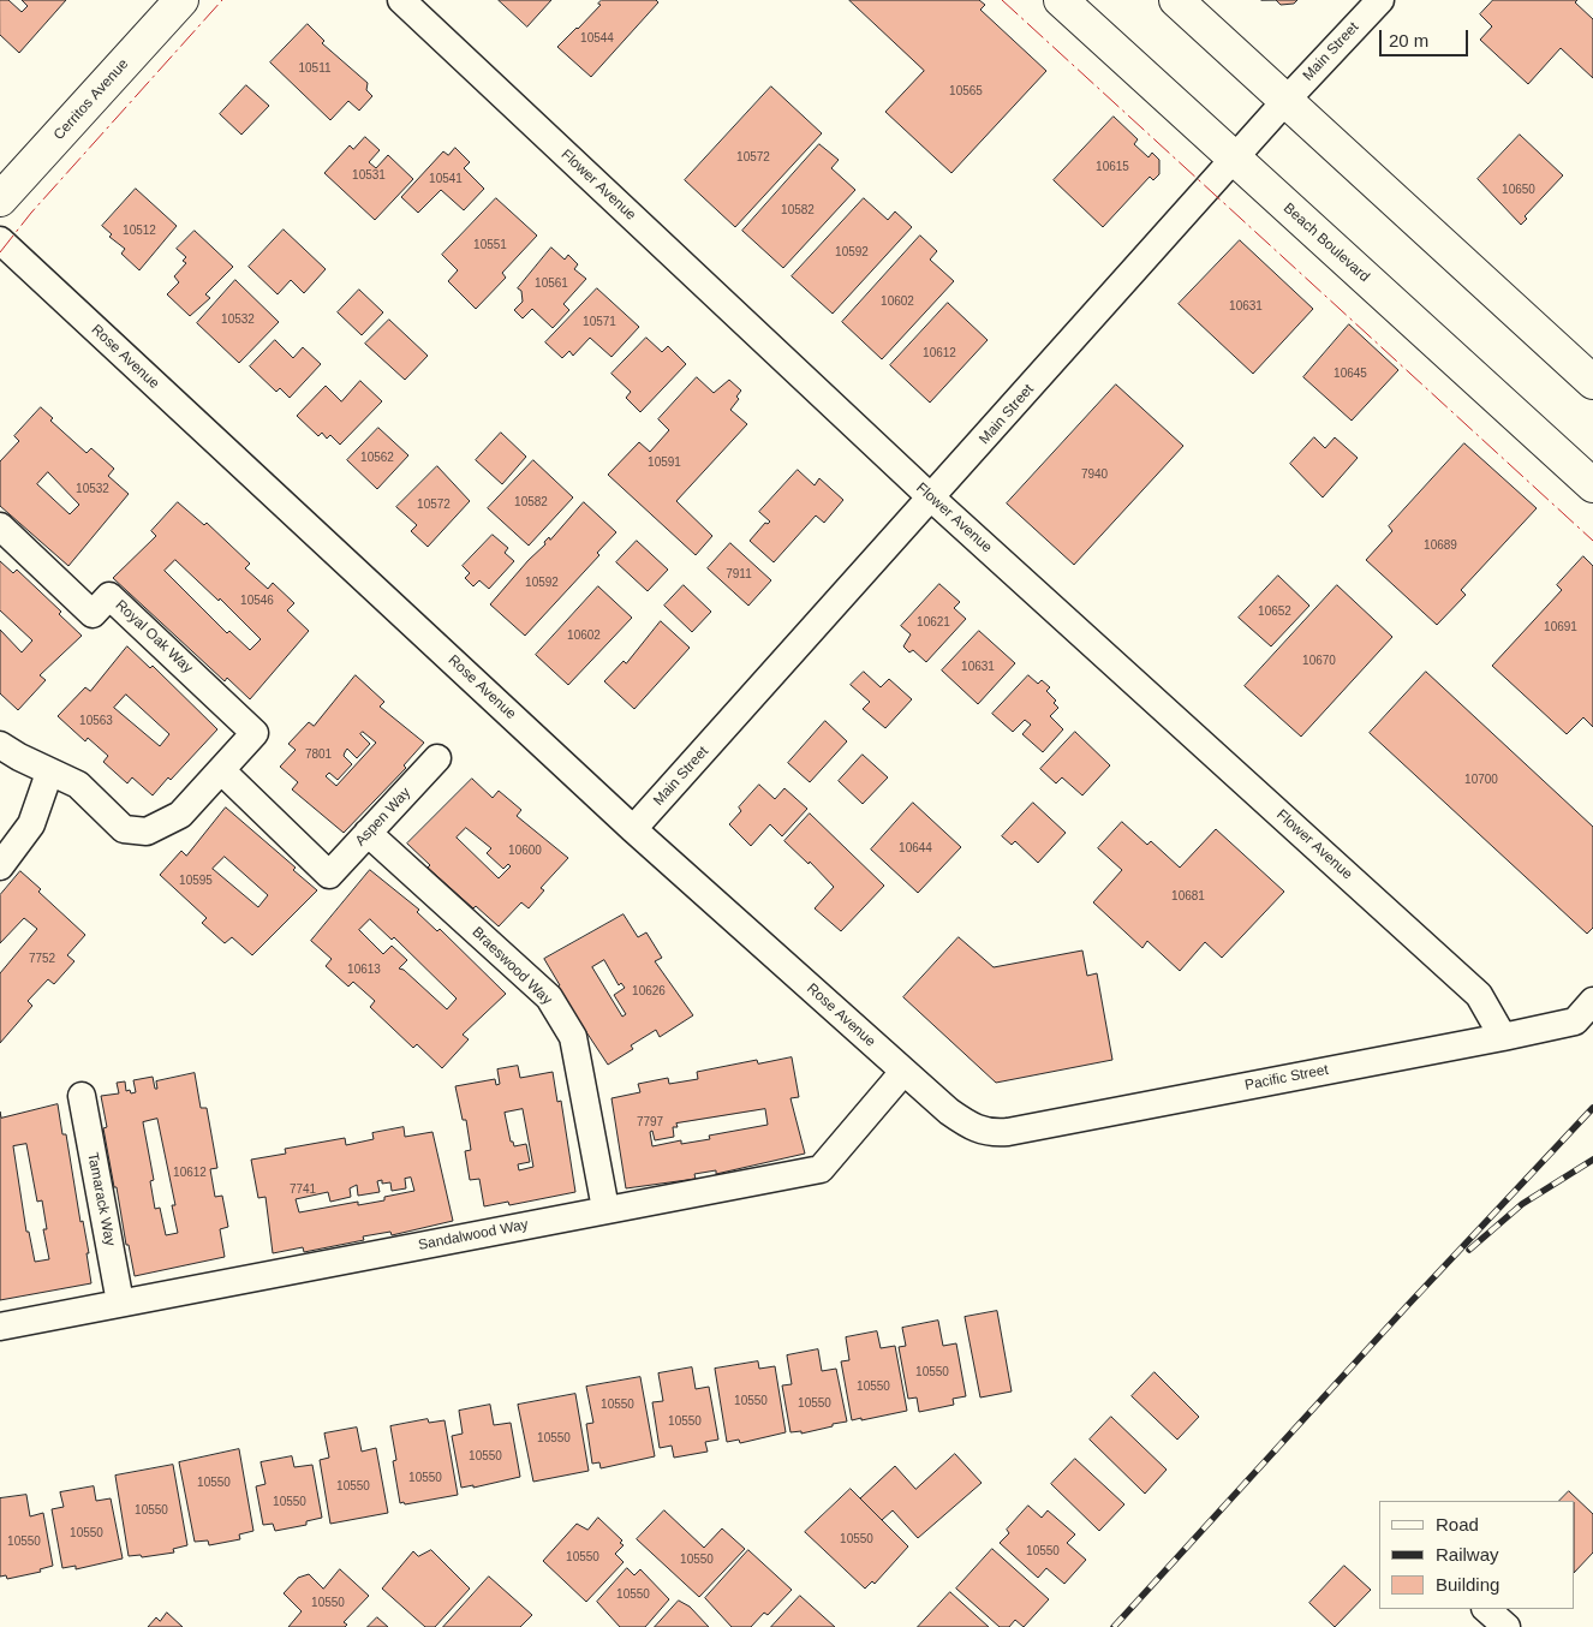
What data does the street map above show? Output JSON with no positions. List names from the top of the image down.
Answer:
{
  "streets": {
    "main road": ["Cerritos Avenue", "Beach Boulevard"],
    "street": [
      "Main Street",
      "Flower Avenue",
      "Rose Avenue",
      "Royal Oak Way",
      "Aspen Way",
      "Braeswood Way",
      "Pacific Street",
      "Tamarack Way",
      "Sandalwood Way"
    ]
  },
  "crossings": [
    ["Main Street", "Flower Avenue"],
    ["Main Street", "Beach Boulevard"],
    ["Main Street", "Rose Avenue"],
    ["Flower Avenue", "Pacific Street"],
    ["Rose Avenue", "Pacific Street"],
    ["Rose Avenue", "Sandalwood Way"],
    ["Royal Oak Way", "Aspen Way"],
    ["Aspen Way", "Braeswood Way"],
    ["Braeswood Way", "Sandalwood Way"],
    ["Tamarack Way", "Sandalwood Way"]
  ],
  "house_numbers": [
    "10544",
    "10511",
    "10565",
    "10572",
    "10615",
    "10531",
    "10541",
    "10650",
    "10582",
    "10512",
    "10551",
    "10592",
    "10561",
    "10602",
    "10631",
    "10532",
    "10571",
    "10612",
    "10645",
    "10562",
    "10591",
    "7940",
    "10532",
    "10582",
    "10572",
    "10689",
    "7911",
    "10592",
    "10546",
    "10652",
    "10621",
    "10691",
    "10602",
    "10670",
    "10631",
    "10563",
    "7801",
    "10700",
    "10644",
    "10600",
    "10595",
    "10681",
    "7752",
    "10613",
    "10626",
    "7797",
    "10612",
    "7741",
    "10550",
    "10550",
    "10550",
    "10550",
    "10550",
    "10550",
    "10550",
    "10550",
    "10550",
    "10550",
    "10550",
    "10550",
    "10550",
    "10550",
    "10550",
    "10550",
    "10550",
    "10550",
    "10550",
    "10550",
    "10550"
  ],
  "legend": ["Road", "Railway", "Building"],
  "scale_bar": "20 m"
}
